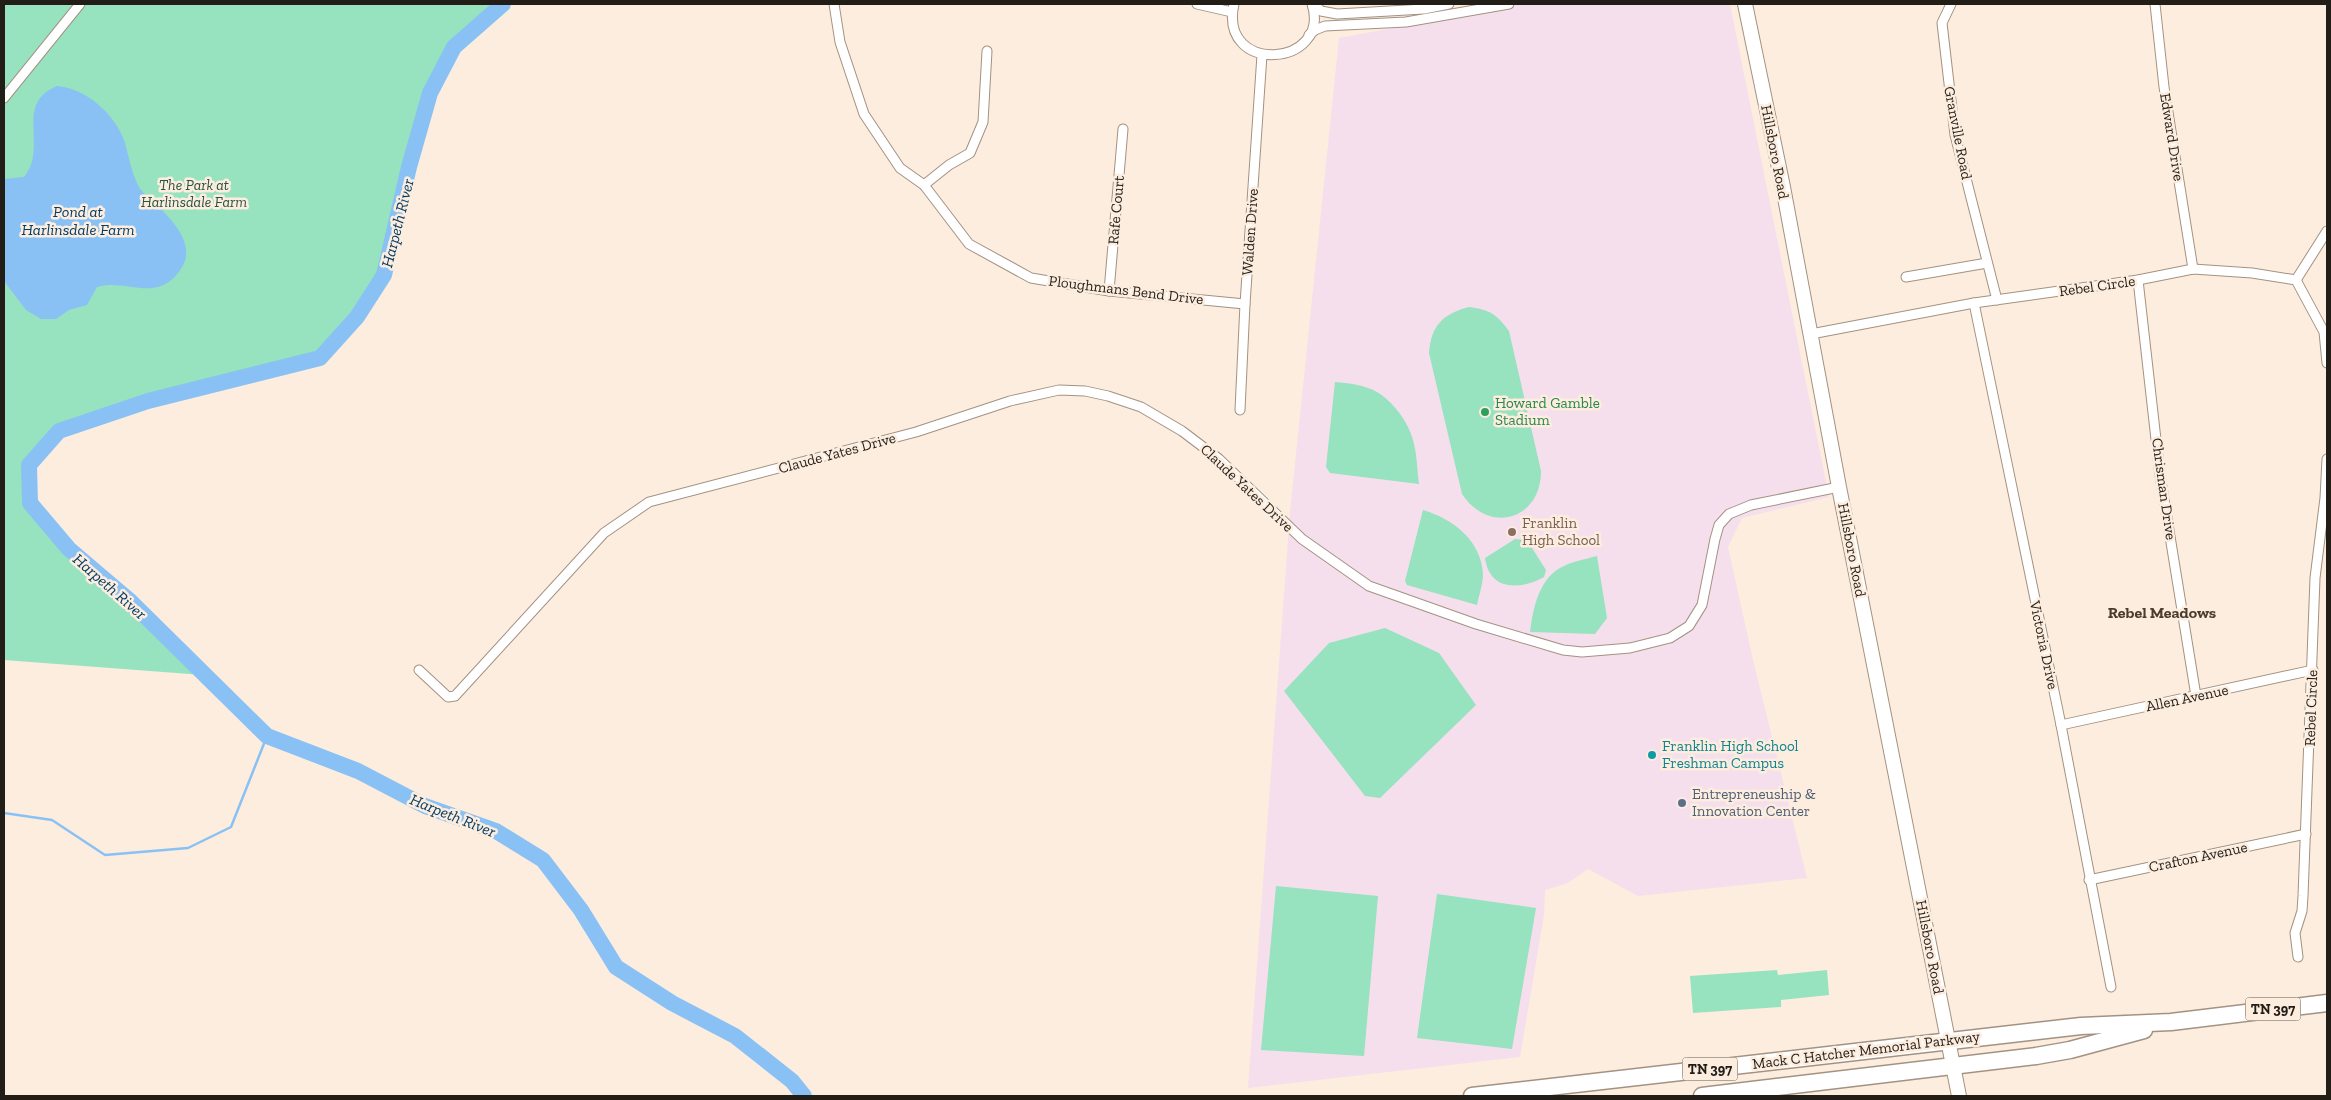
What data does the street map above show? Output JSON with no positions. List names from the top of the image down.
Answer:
{
  "streets": {
    "highway": ["TN 397", "Mack C Hatcher Memorial Parkway"],
    "main road": ["Hillsboro Road"],
    "street": [
      "Granville Road",
      "Edward Drive",
      "Rafe Court",
      "Walden Drive",
      "Rebel Circle",
      "Ploughmans Bend Drive",
      "Claude Yates Drive",
      "Chrisman Drive",
      "Victoria Drive",
      "Allen Avenue",
      "Crafton Avenue"
    ]
  },
  "crossings": [
    ["Granville Road", "Rebel Circle"],
    ["Edward Drive", "Rebel Circle"],
    ["Hillsboro Road", "Rebel Circle"],
    ["Hillsboro Road", "Claude Yates Drive"],
    ["Hillsboro Road", "Mack C Hatcher Memorial Parkway"],
    ["Rafe Court", "Ploughmans Bend Drive"],
    ["Walden Drive", "Ploughmans Bend Drive"],
    ["Rebel Circle", "Chrisman Drive"],
    ["Rebel Circle", "Victoria Drive"],
    ["Rebel Circle", "Allen Avenue"],
    ["Rebel Circle", "Crafton Avenue"],
    ["Chrisman Drive", "Allen Avenue"],
    ["Victoria Drive", "Allen Avenue"],
    ["Victoria Drive", "Crafton Avenue"]
  ],
  "districts": ["Rebel Meadows"],
  "water": ["Pond at Harlinsdale Farm", "Harpeth River"],
  "parks": ["The Park at Harlinsdale Farm"],
  "places": [
    "Howard Gamble Stadium",
    "Franklin High School",
    "Franklin High School Freshman Campus",
    "Entrepreneuship & Innovation Center"
  ]
}
